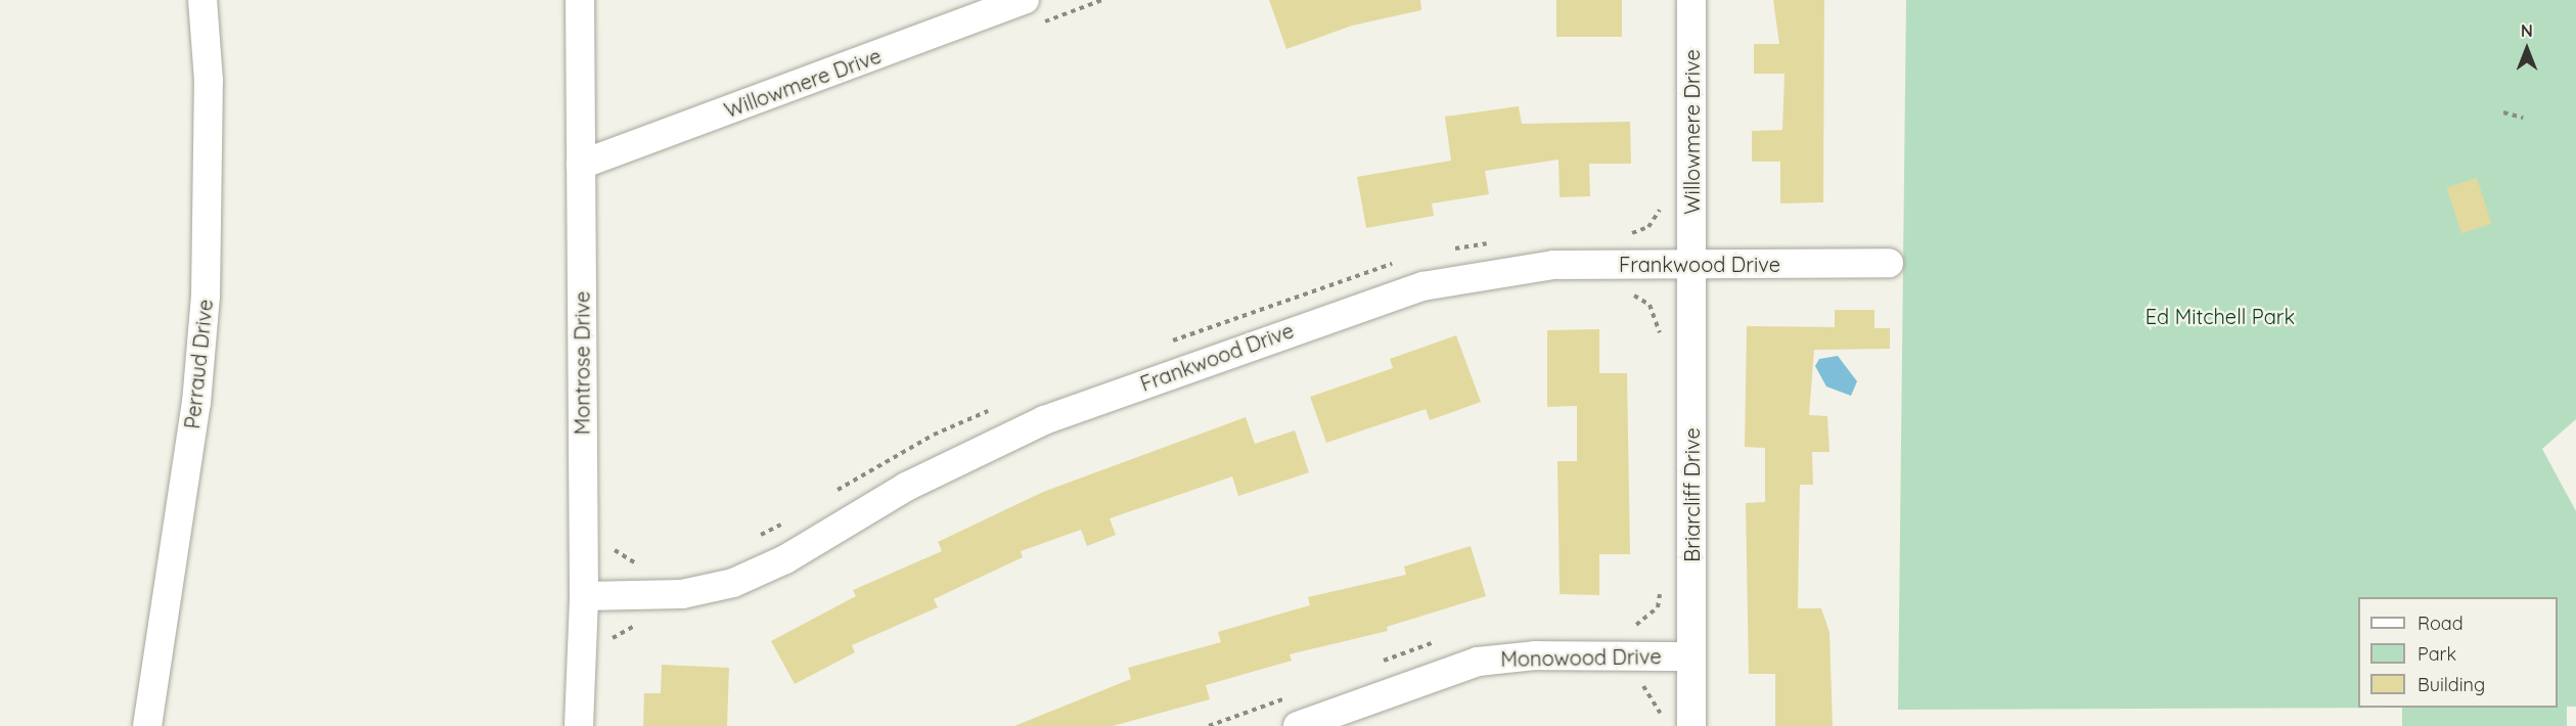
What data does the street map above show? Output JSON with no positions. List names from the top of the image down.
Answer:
{
  "streets": {
    "street": [
      "Willowmere Drive",
      "Frankwood Drive",
      "Montrose Drive",
      "Perraud Drive",
      "Briarcliff Drive",
      "Monowood Drive"
    ]
  },
  "crossings": [
    ["Willowmere Drive", "Frankwood Drive"],
    ["Willowmere Drive", "Montrose Drive"],
    ["Willowmere Drive", "Briarcliff Drive"],
    ["Frankwood Drive", "Montrose Drive"],
    ["Frankwood Drive", "Briarcliff Drive"],
    ["Briarcliff Drive", "Monowood Drive"]
  ],
  "parks": ["Ed Mitchell Park"],
  "legend": ["Road", "Park", "Building"],
  "north": "top"
}
